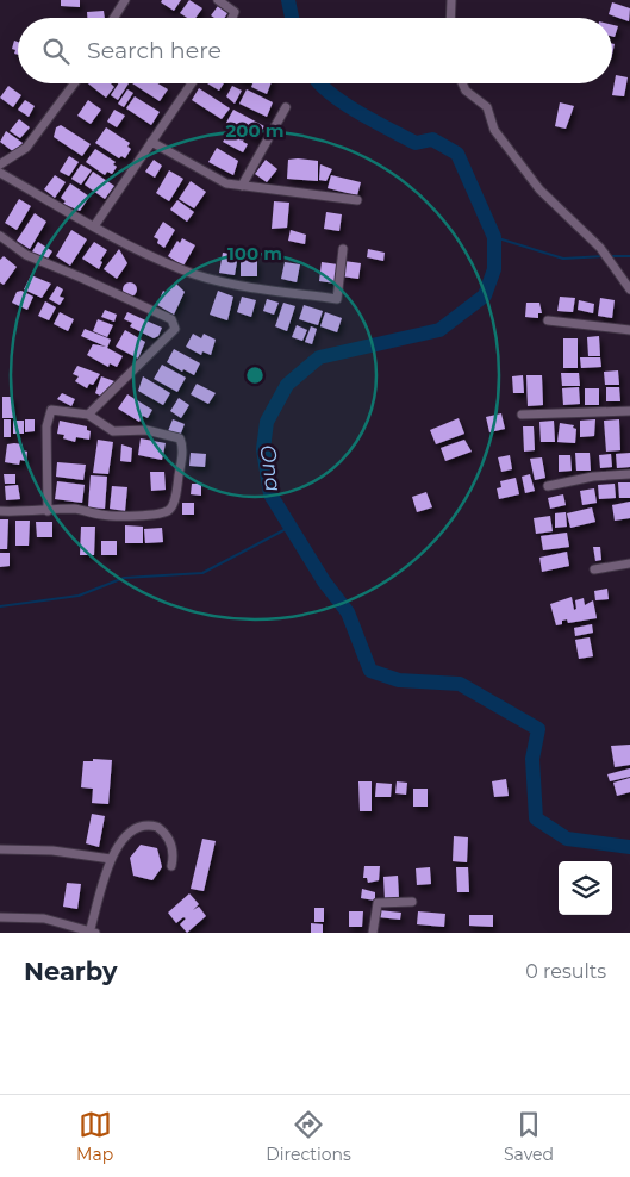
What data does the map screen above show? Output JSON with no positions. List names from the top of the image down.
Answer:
{
  "water": ["Ona"],
  "page": {
    "search": "Search here",
    "heading": ["Nearby", "0 results"],
    "nav": ["Map", "Directions", "Saved"]
  },
  "rings": ["200 m", "100 m"]
}
